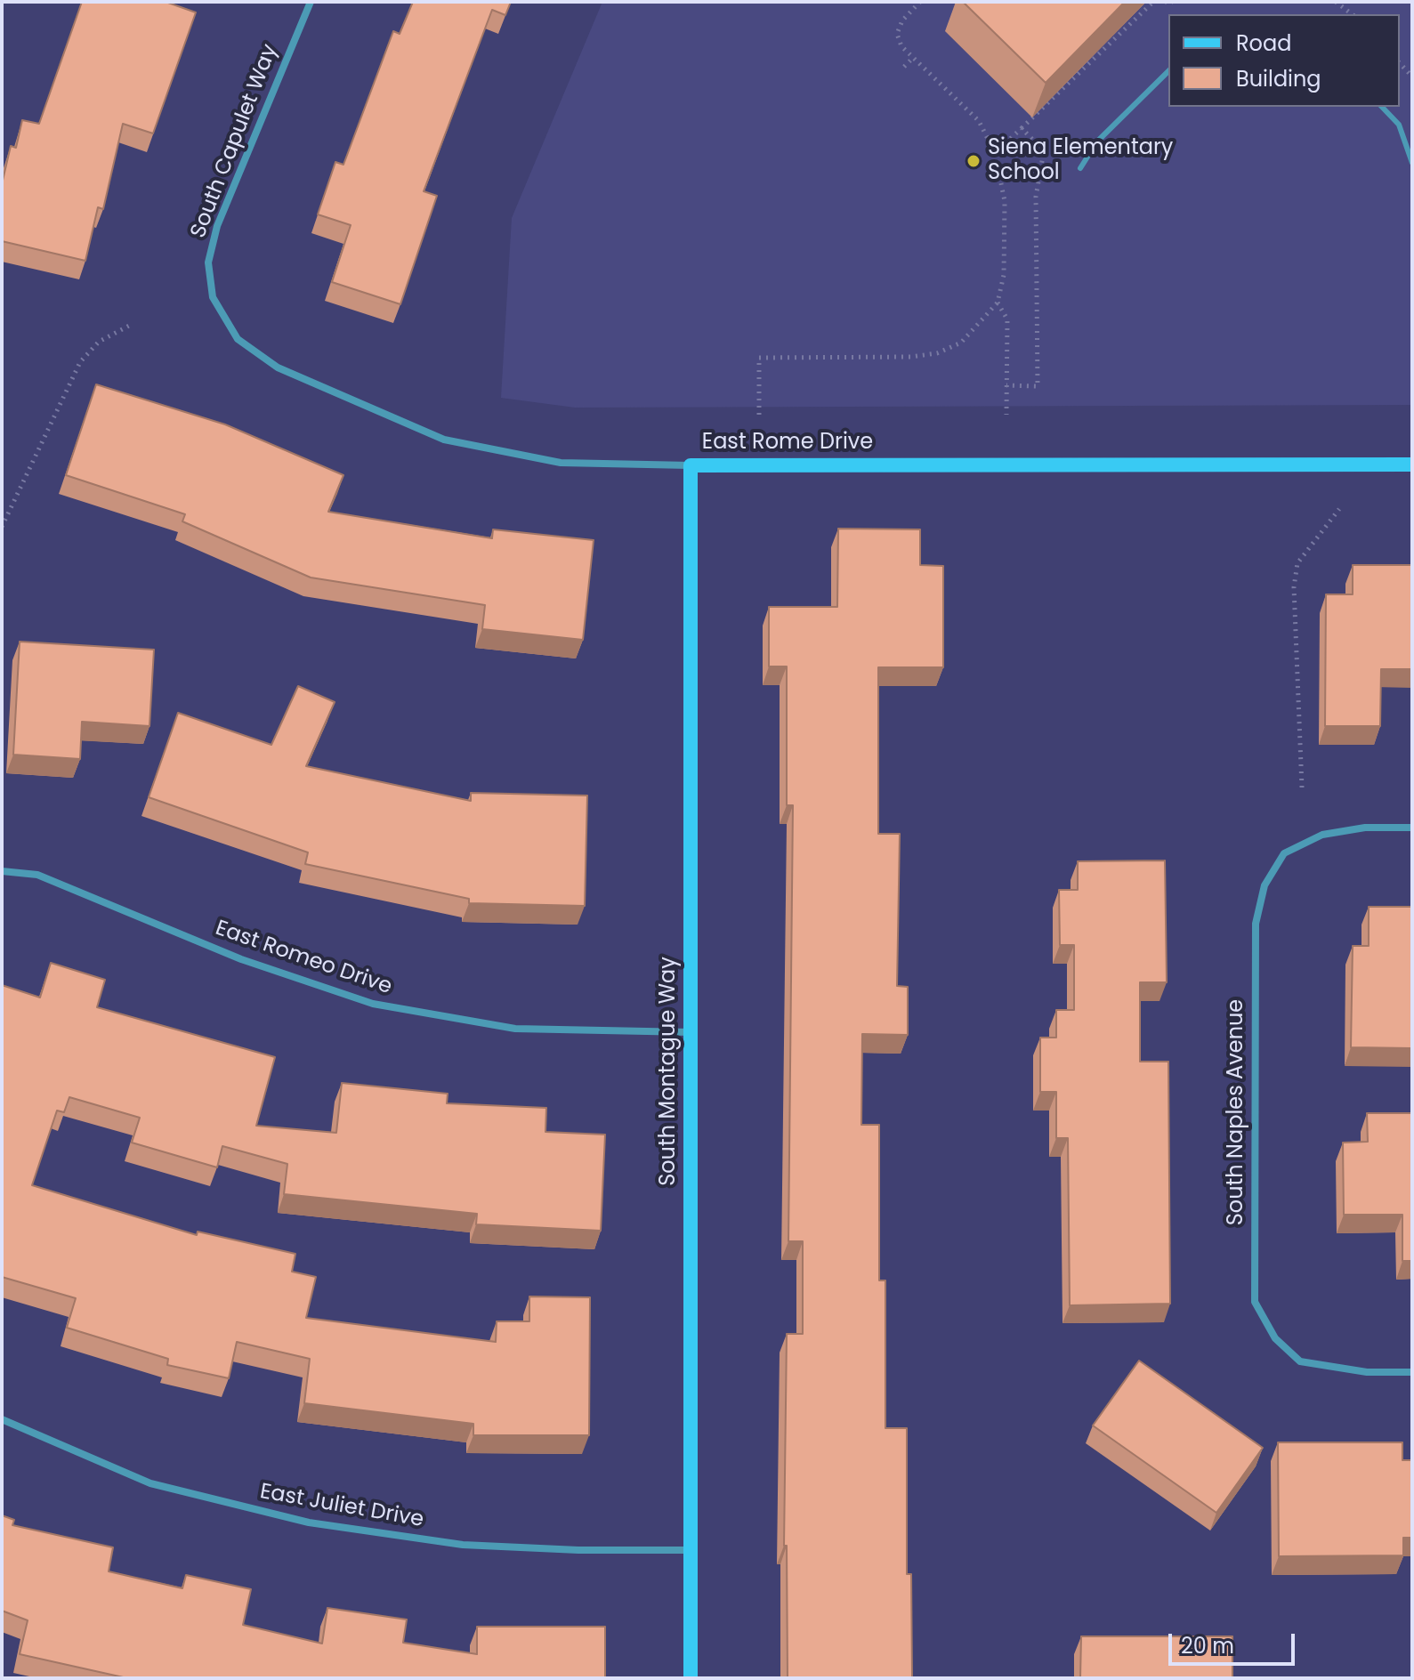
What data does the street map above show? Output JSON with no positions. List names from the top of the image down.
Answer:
{
  "streets": {
    "street": [
      "South Capulet Way",
      "East Rome Drive",
      "East Romeo Drive",
      "South Montague Way",
      "South Naples Avenue",
      "East Juliet Drive"
    ]
  },
  "crossings": [
    ["South Capulet Way", "East Rome Drive"],
    ["East Rome Drive", "South Montague Way"],
    ["East Romeo Drive", "South Montague Way"],
    ["South Montague Way", "East Juliet Drive"]
  ],
  "places": ["Siena Elementary School"],
  "legend": ["Road", "Building"],
  "scale_bar": "20 m"
}
